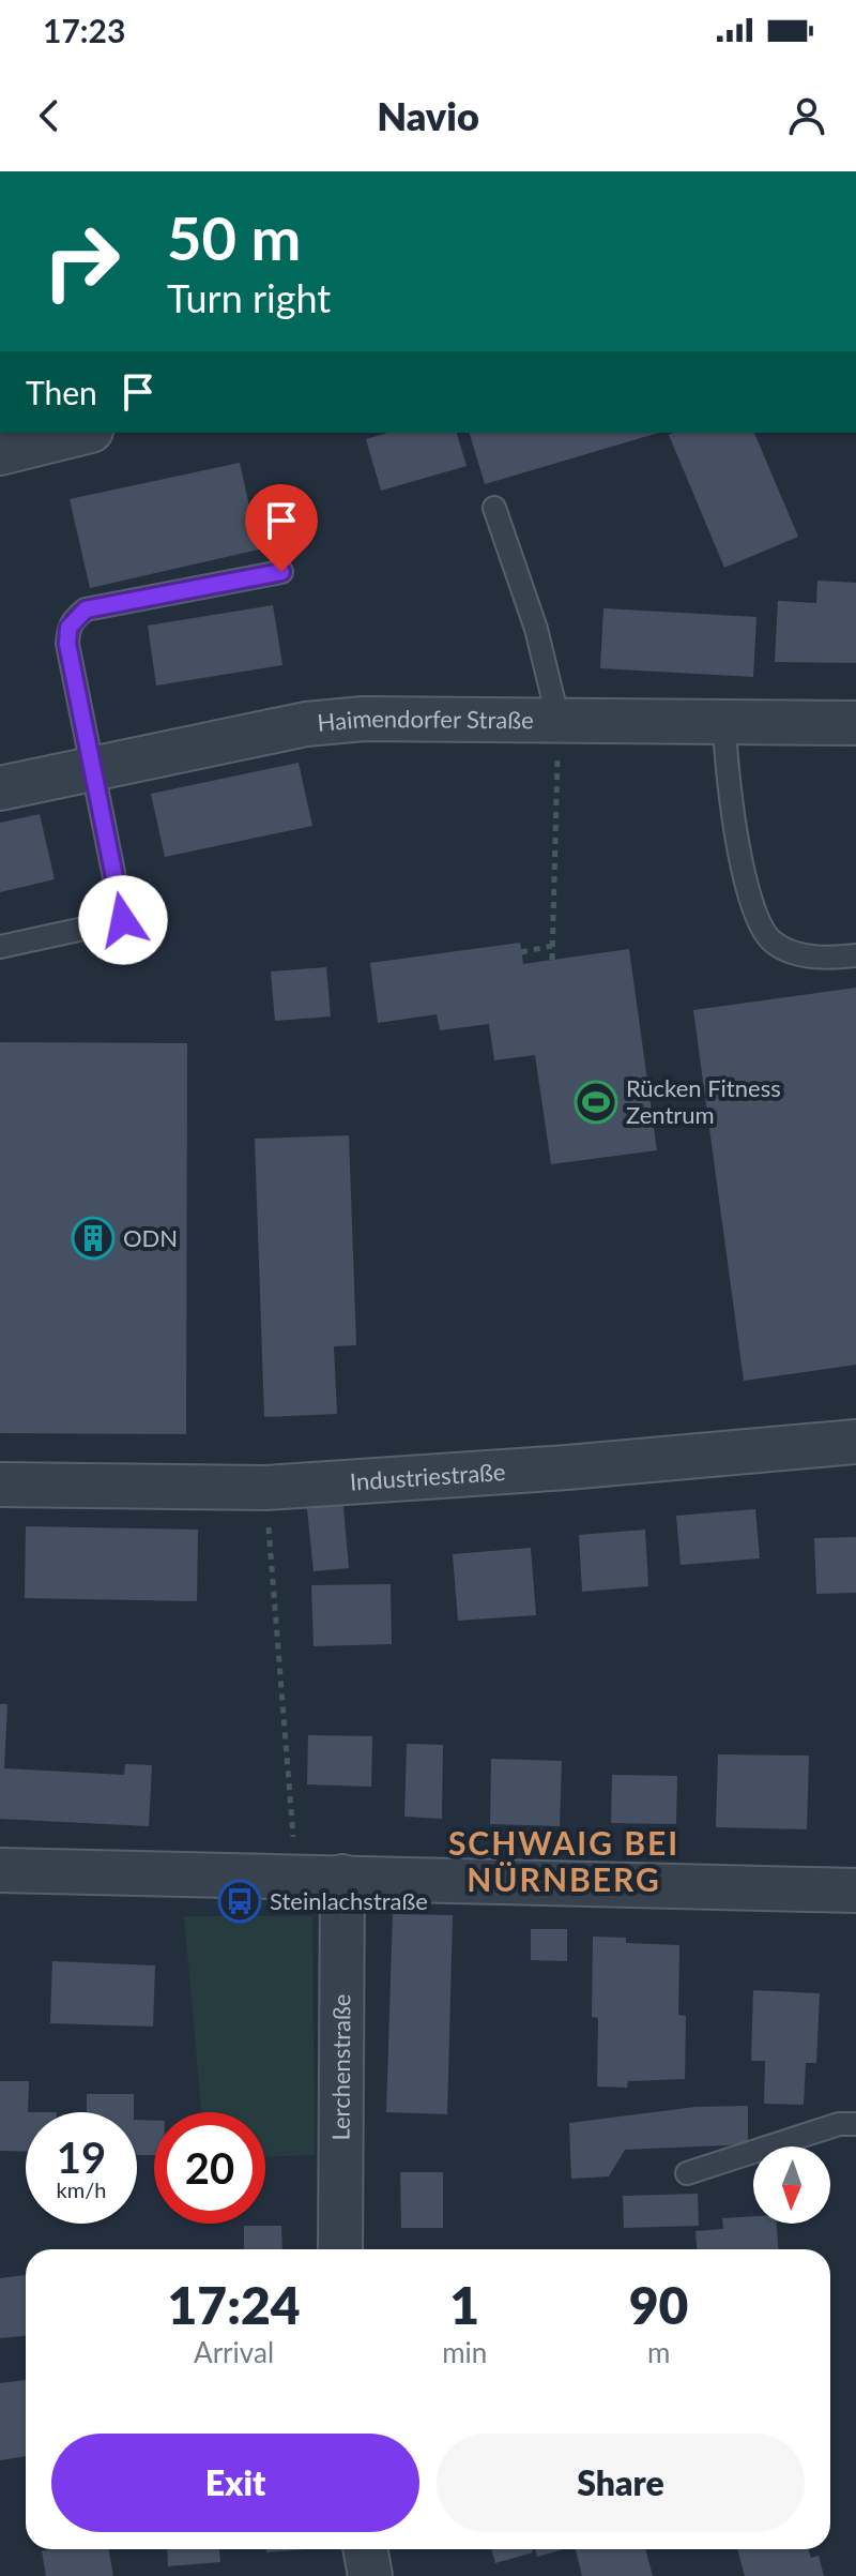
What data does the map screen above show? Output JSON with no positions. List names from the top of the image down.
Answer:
{
  "streets": {
    "street": ["Haimendorfer Straße", "Industriestraße", "Lerchenstraße"]
  },
  "districts": ["SCHWAIG BEI NÜRNBERG"],
  "places": {
    "sports": ["Rücken Fitness Zentrum"],
    "building": ["ODN"],
    "bus stop": ["Steinlachstraße"]
  },
  "north": "bottom",
  "page": {
    "status": "17:23",
    "header": "Navio",
    "turn": ["50 m", "Turn right"],
    "then": "Then",
    "speed": "19 km/h",
    "limit": "20",
    "eta": [
      "17:24",
      "Arrival",
      "1",
      "min",
      "90",
      "m"
    ],
    "buttons": ["Exit", "Share"]
  }
}
